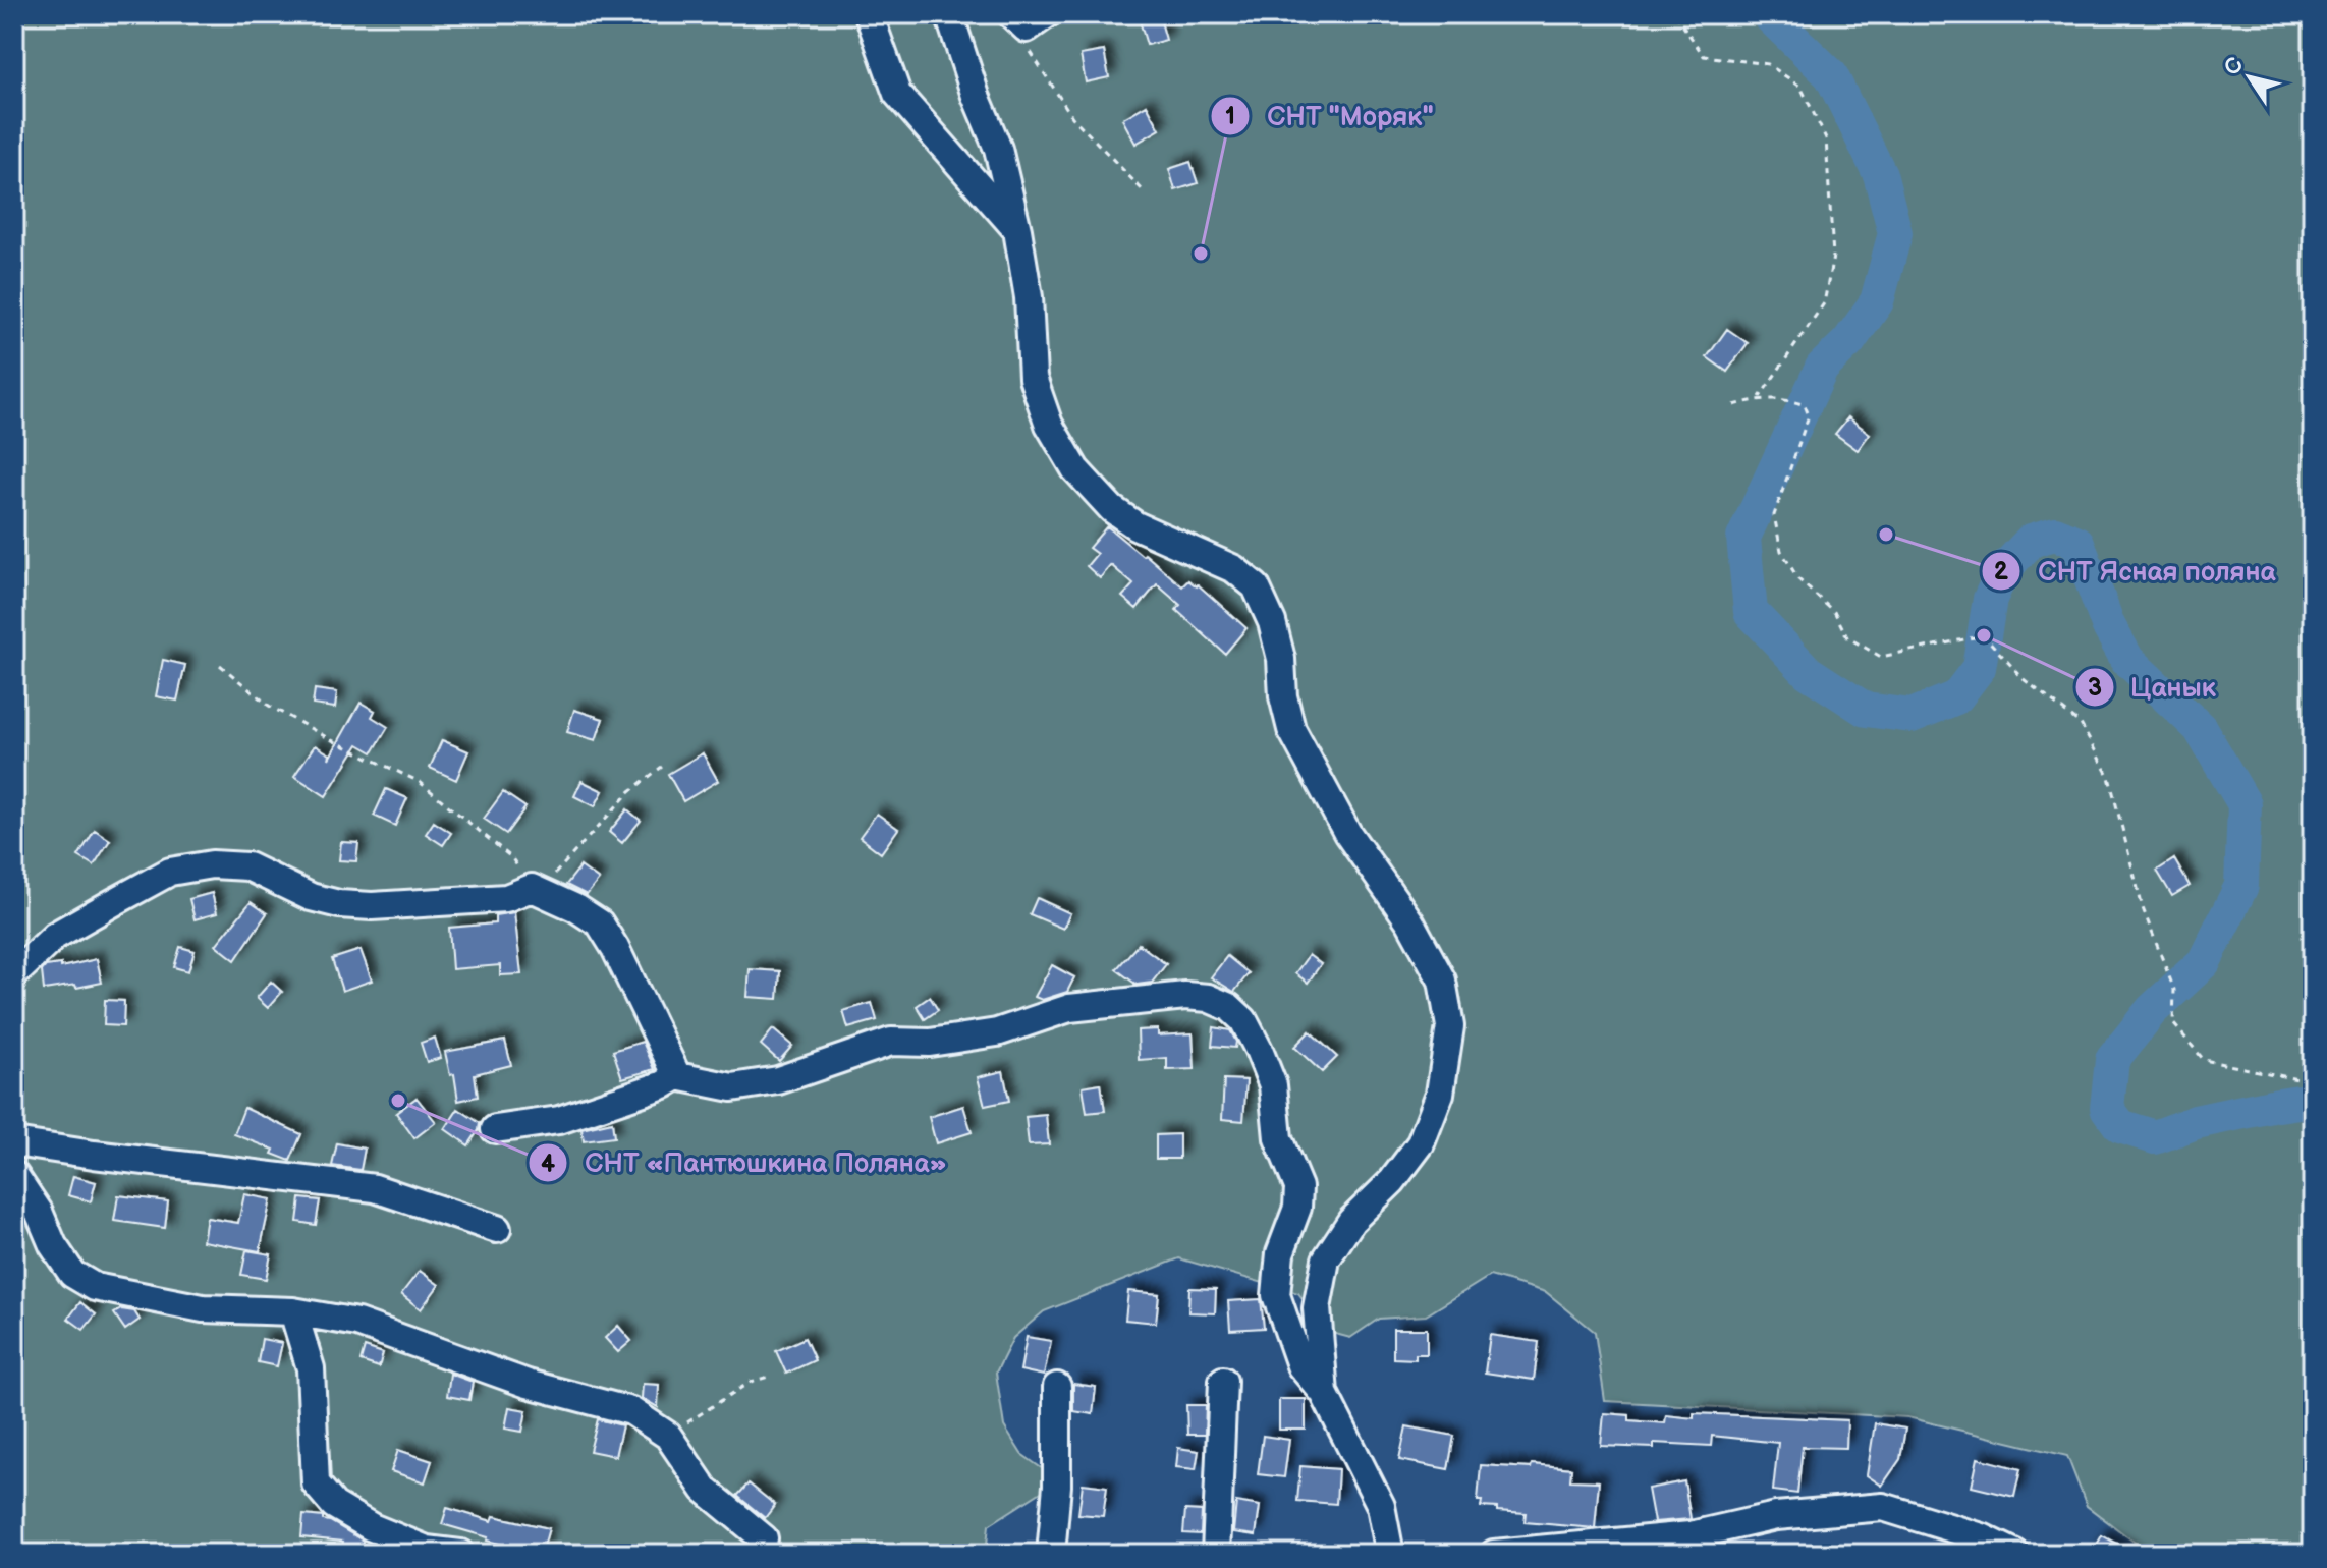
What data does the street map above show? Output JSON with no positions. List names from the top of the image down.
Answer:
{
  "places": [
    "СНТ \"Моряк\"",
    "СНТ Ясная поляна",
    "Цанык",
    "СНТ «Пантюшкина Поляна»"
  ],
  "north": "top left"
}
